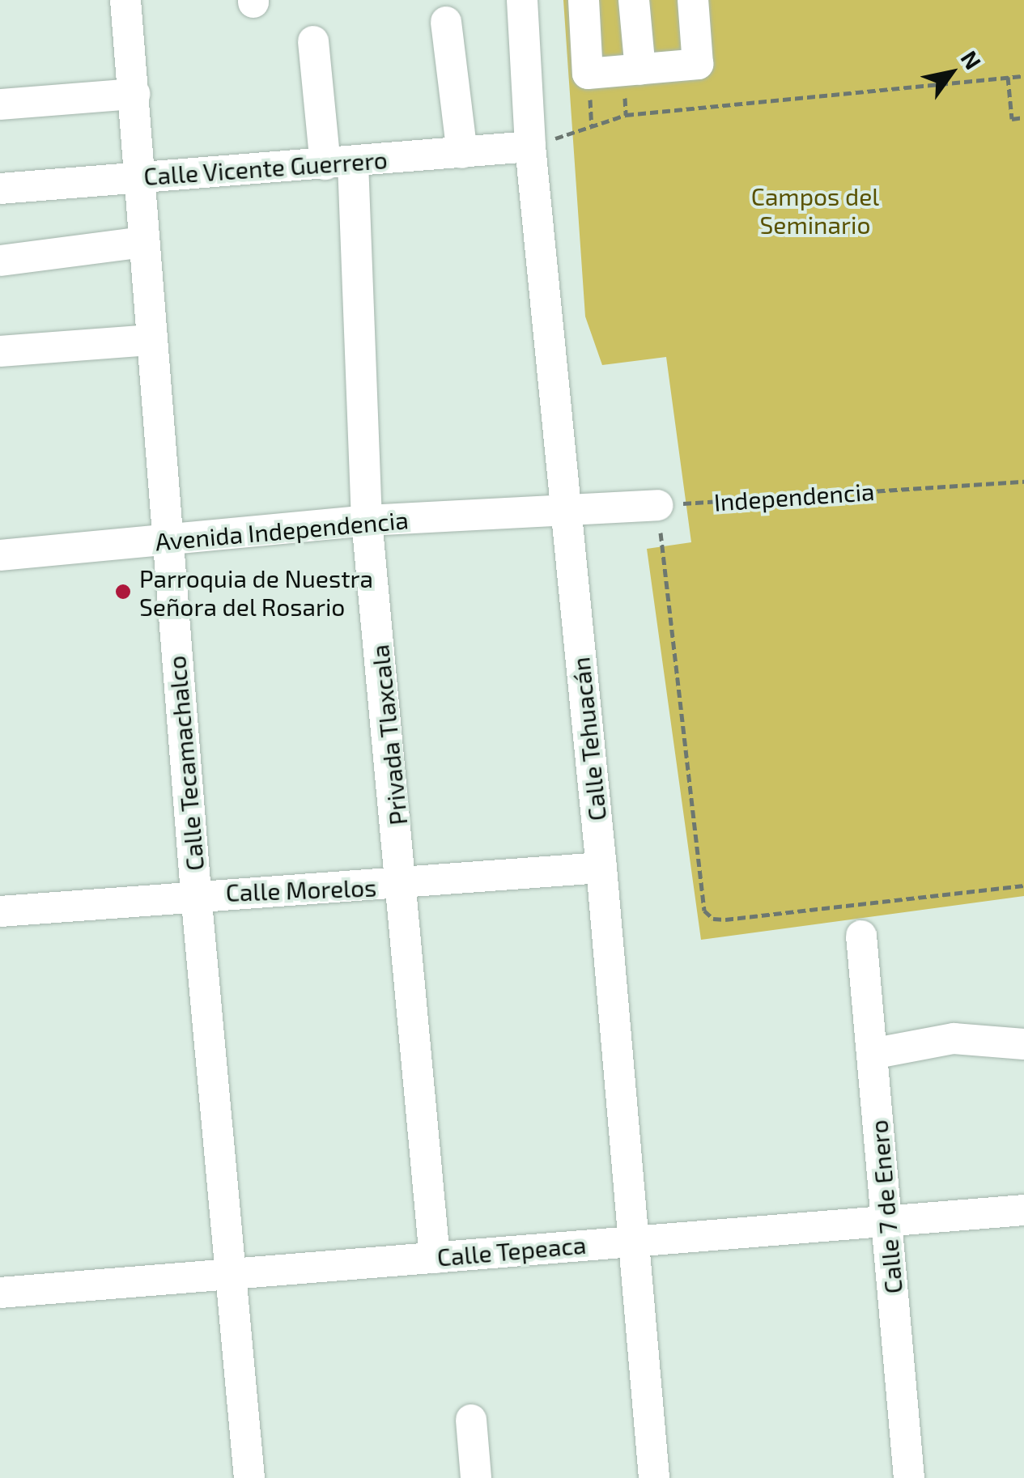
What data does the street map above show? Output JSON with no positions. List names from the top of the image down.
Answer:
{
  "streets": {
    "street": [
      "Calle Vicente Guerrero",
      "Avenida Independencia",
      "Privada Tlaxcala",
      "Calle Tehuacán",
      "Calle Tecamachalco",
      "Calle Morelos",
      "Calle 7 de Enero",
      "Calle Tepeaca"
    ],
    "path": ["Independencia"]
  },
  "crossings": [
    ["Calle Vicente Guerrero", "Privada Tlaxcala"],
    ["Calle Vicente Guerrero", "Calle Tehuacán"],
    ["Calle Vicente Guerrero", "Calle Tecamachalco"],
    ["Avenida Independencia", "Privada Tlaxcala"],
    ["Avenida Independencia", "Calle Tehuacán"],
    ["Avenida Independencia", "Calle Tecamachalco"],
    ["Privada Tlaxcala", "Calle Morelos"],
    ["Privada Tlaxcala", "Calle Tepeaca"],
    ["Calle Tehuacán", "Calle Morelos"],
    ["Calle Tehuacán", "Calle Tepeaca"],
    ["Calle Tecamachalco", "Calle Morelos"],
    ["Calle Tecamachalco", "Calle Tepeaca"],
    ["Calle 7 de Enero", "Calle Tepeaca"]
  ],
  "parks": ["Campos del Seminario"],
  "places": ["Parroquia de Nuestra Señora del Rosario"],
  "north": "top right"
}
